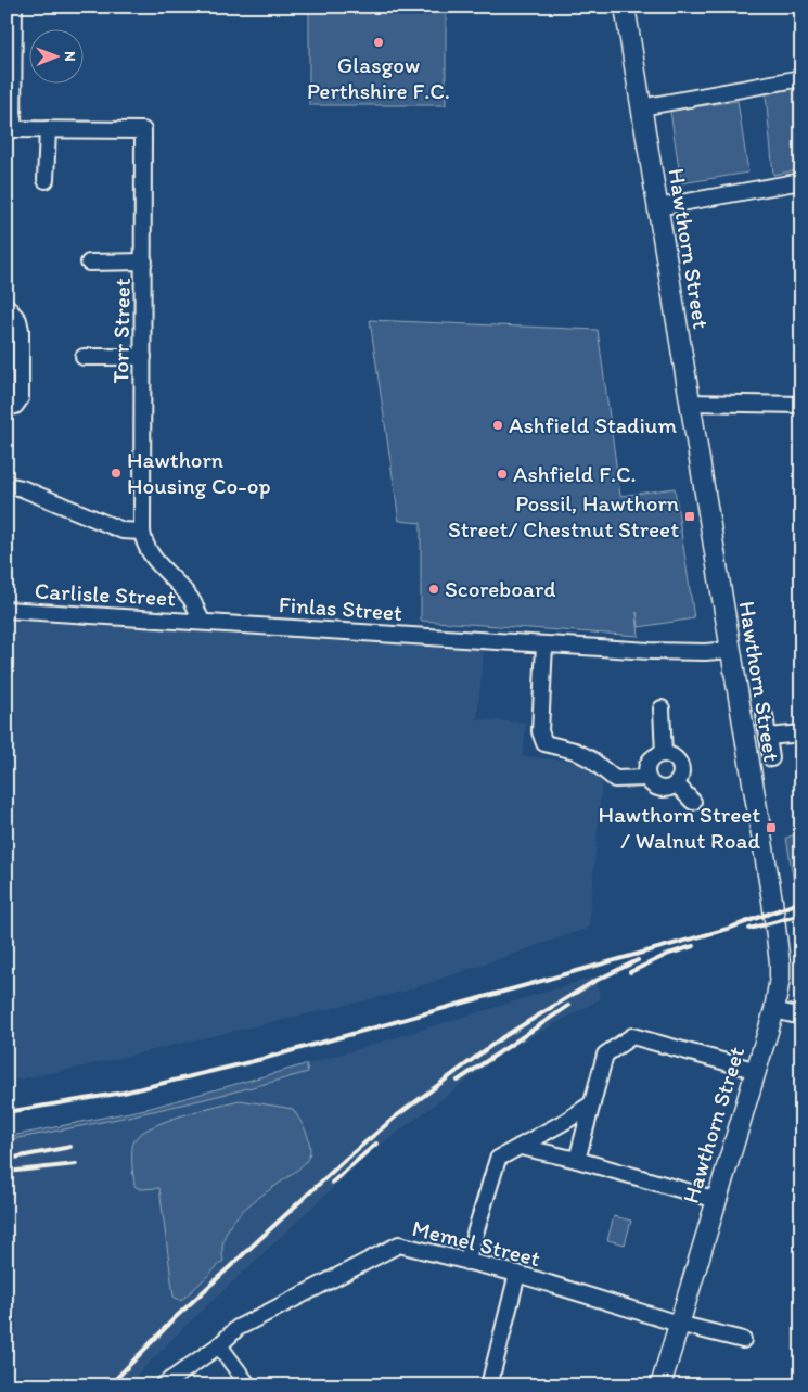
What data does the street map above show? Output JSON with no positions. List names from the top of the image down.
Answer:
{
  "streets": {
    "main road": ["Hawthorn Street"],
    "street": [
      "Torr Street",
      "Carlisle Street",
      "Finlas Street",
      "Memel Street"
    ]
  },
  "crossings": [
    ["Hawthorn Street", "Finlas Street"],
    ["Hawthorn Street", "Memel Street"],
    ["Carlisle Street", "Finlas Street"]
  ],
  "places": {
    "other": [
      "Glasgow Perthshire F.C.",
      "Ashfield Stadium",
      "Hawthorn Housing Co-op",
      "Ashfield F.C.",
      "Scoreboard"
    ],
    "transit": ["Possil, Hawthorn Street/ Chestnut Street", "Hawthorn Street / Walnut Road"]
  },
  "north": "right"
}
